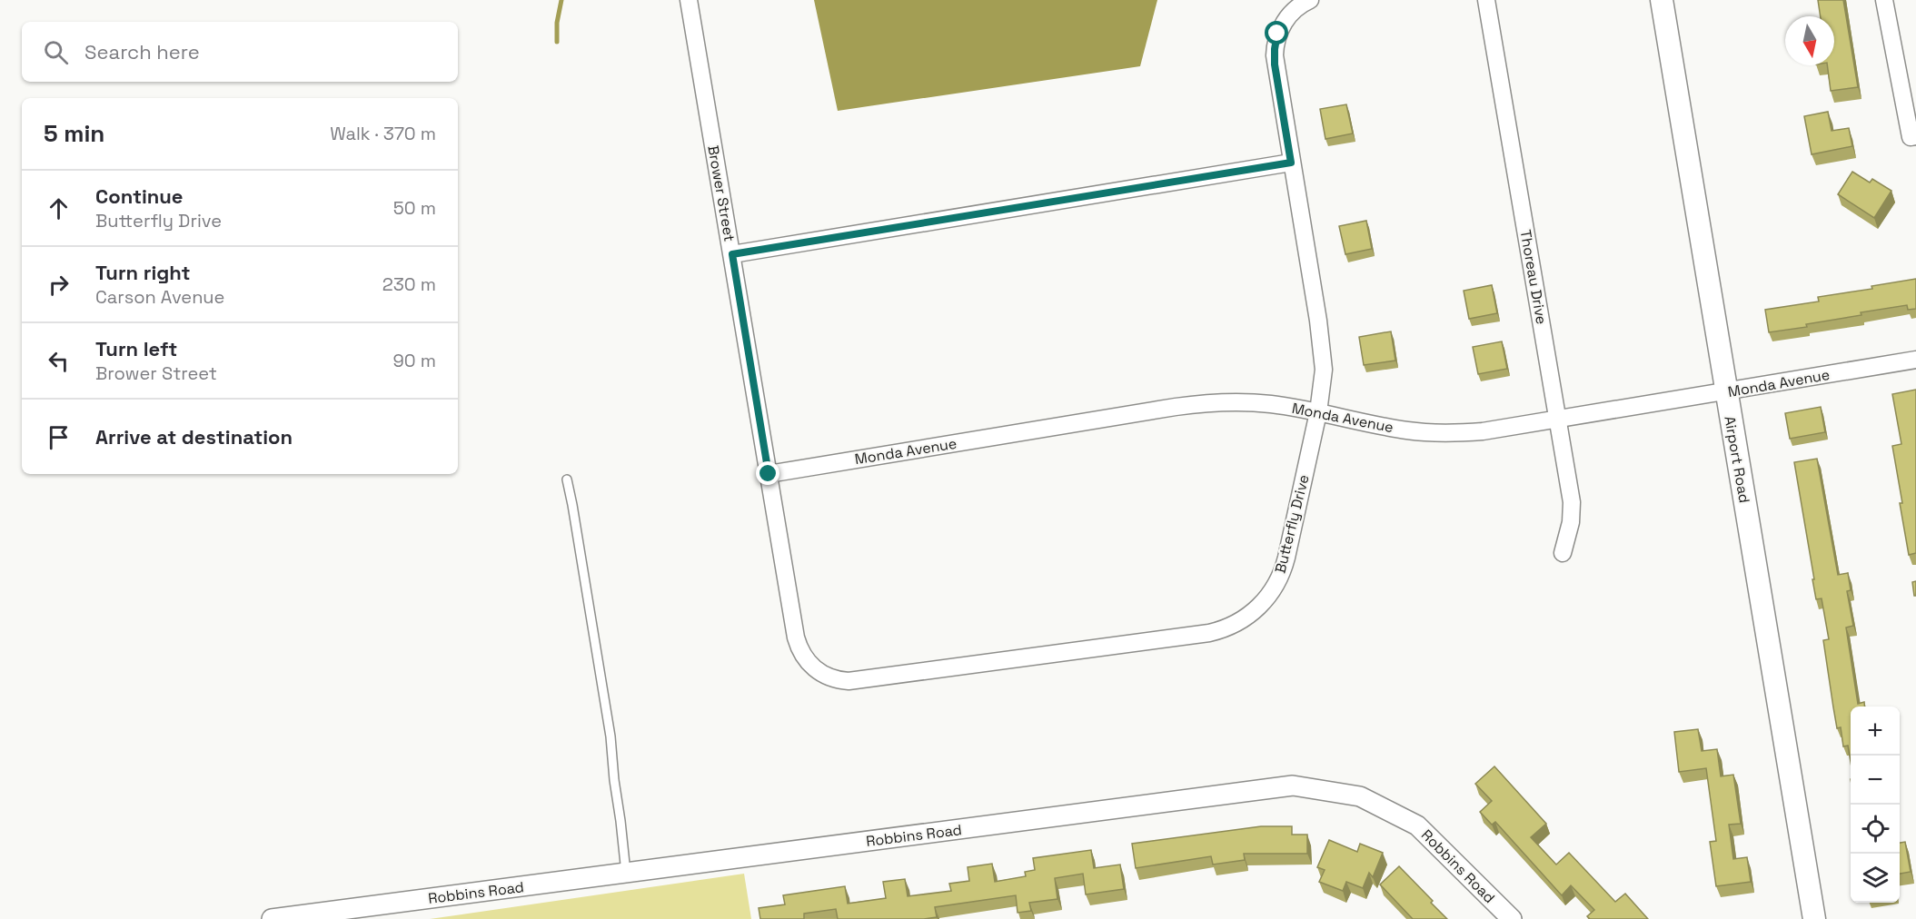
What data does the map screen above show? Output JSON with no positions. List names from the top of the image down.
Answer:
{
  "streets": {
    "main road": ["Airport Road"],
    "street": [
      "Brower Street",
      "Thoreau Drive",
      "Monda Avenue",
      "Butterfly Drive",
      "Robbins Road"
    ]
  },
  "crossings": [
    ["Brower Street", "Monda Avenue"],
    ["Brower Street", "Butterfly Drive"],
    ["Thoreau Drive", "Monda Avenue"],
    ["Monda Avenue", "Airport Road"],
    ["Monda Avenue", "Butterfly Drive"]
  ],
  "north": "bottom",
  "page": {
    "search": "Search here",
    "heading": ["5 min", "Walk · 370 m"],
    "list": [
      ["Continue", "Butterfly Drive", "50 m"],
      ["Turn right", "Carson Avenue", "230 m"],
      ["Turn left", "Brower Street", "90 m"],
      "Arrive at destination"
    ],
    "map_buttons": ["+", "−"]
  }
}
